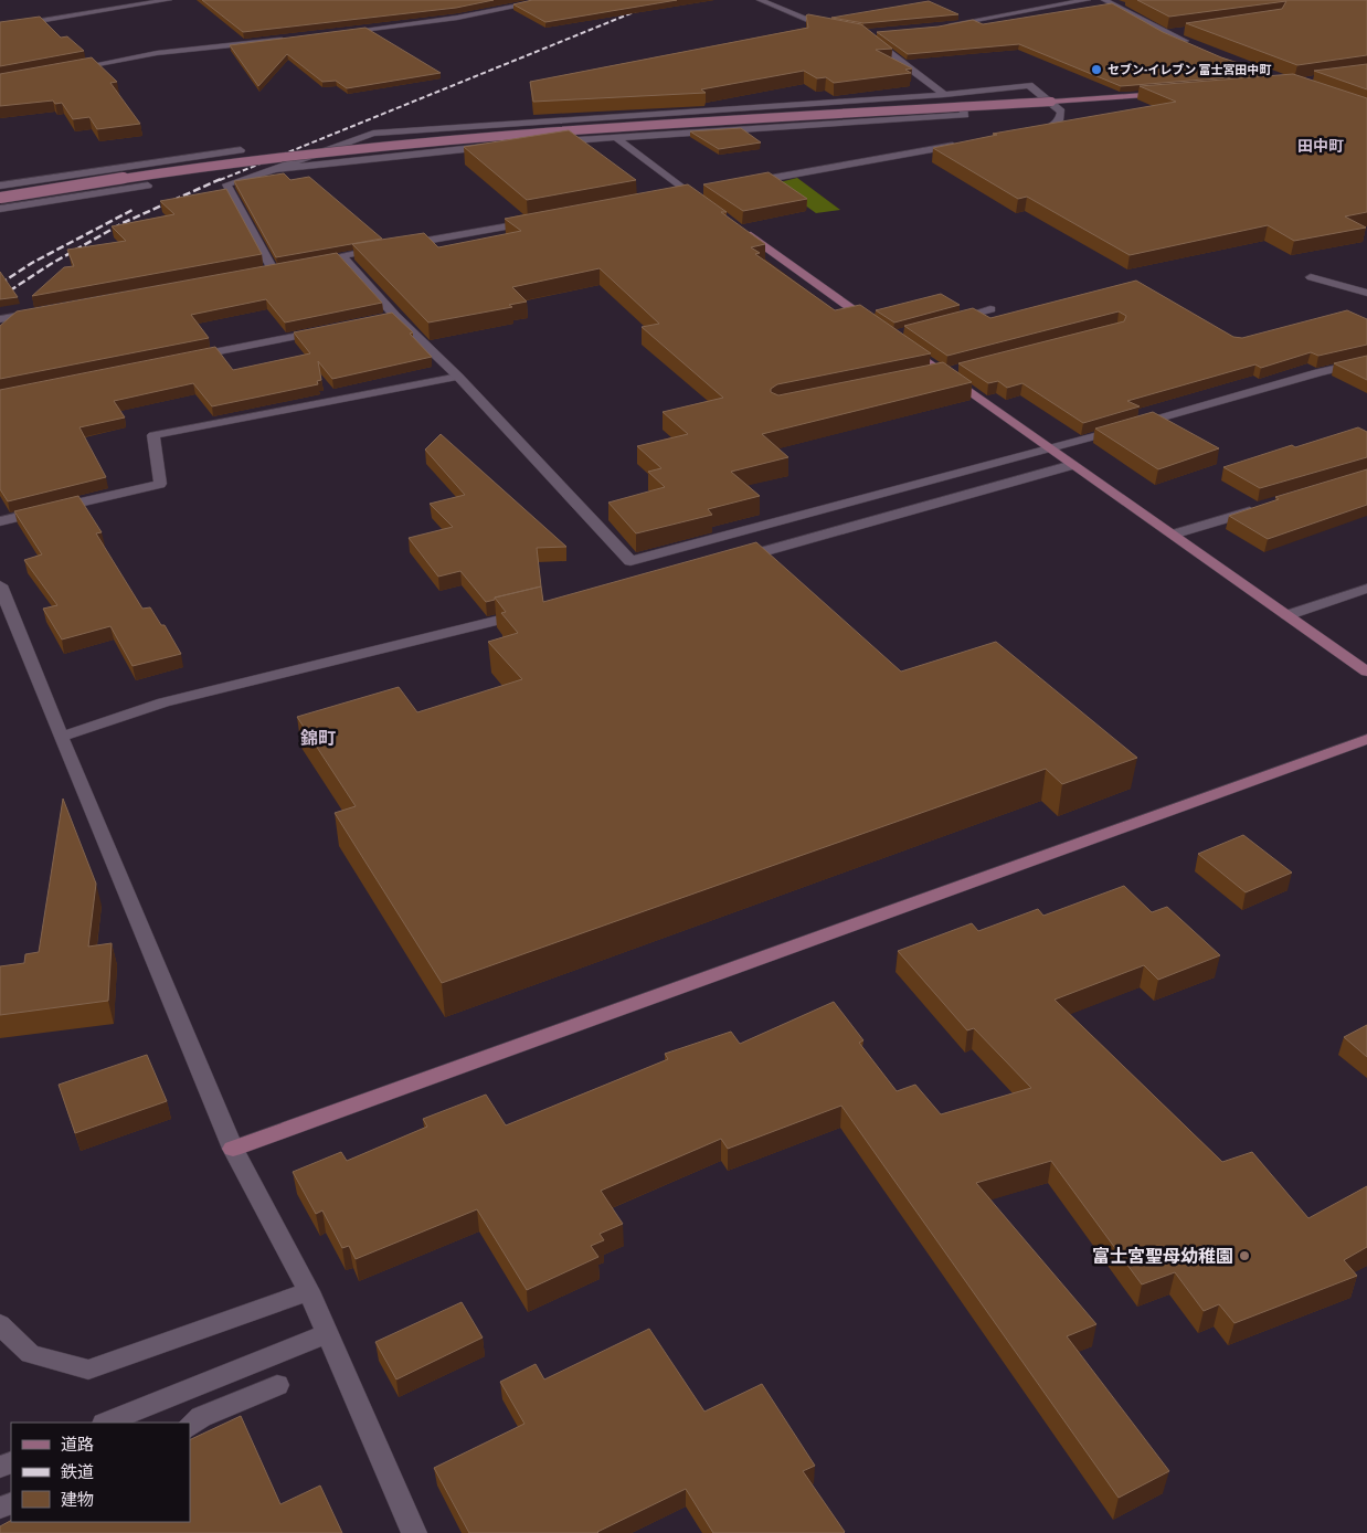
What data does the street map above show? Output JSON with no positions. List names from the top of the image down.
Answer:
{
  "districts": ["田中町", "錦町"],
  "places": ["セブン-イレブン 富士宮田中町", "富士宮聖母幼稚園"],
  "legend": ["道路", "鉄道", "建物"]
}
